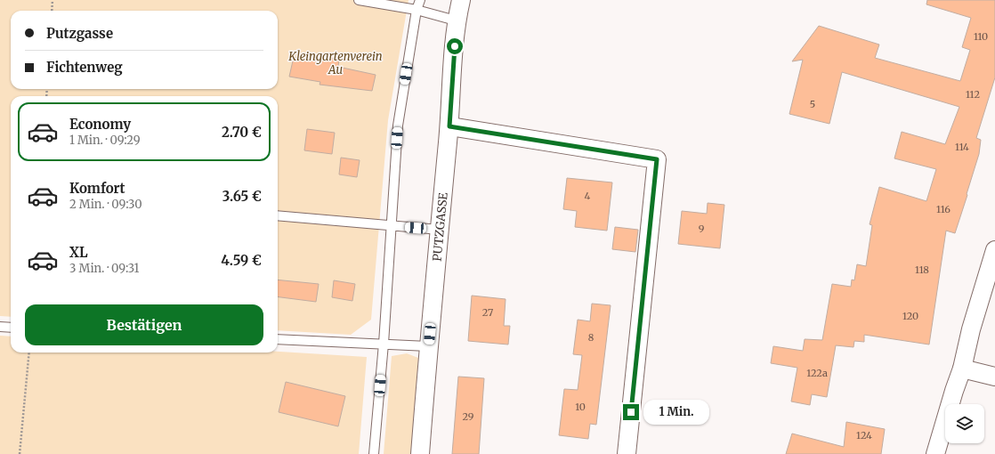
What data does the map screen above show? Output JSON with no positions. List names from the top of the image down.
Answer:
{
  "streets": {
    "street": ["PUTZGASSE"]
  },
  "parks": ["Kleingartenverein Au"],
  "house_numbers": [
    "110",
    "112",
    "5",
    "114",
    "4",
    "116",
    "9",
    "118",
    "27",
    "120",
    "8",
    "122a",
    "10",
    "29",
    "124"
  ],
  "page": {
    "banner": ["Putzgasse", "Fichtenweg"],
    "list": [
      {
        "name": "Economy",
        "note": "1 Min. · 09:29",
        "value": "2.70 €"
      },
      {
        "name": "Komfort",
        "note": "2 Min. · 09:30",
        "value": "3.65 €"
      },
      {
        "name": "XL",
        "note": "3 Min. · 09:31",
        "value": "4.59 €"
      }
    ],
    "buttons": "Bestätigen",
    "bubble": "1 Min."
  }
}
